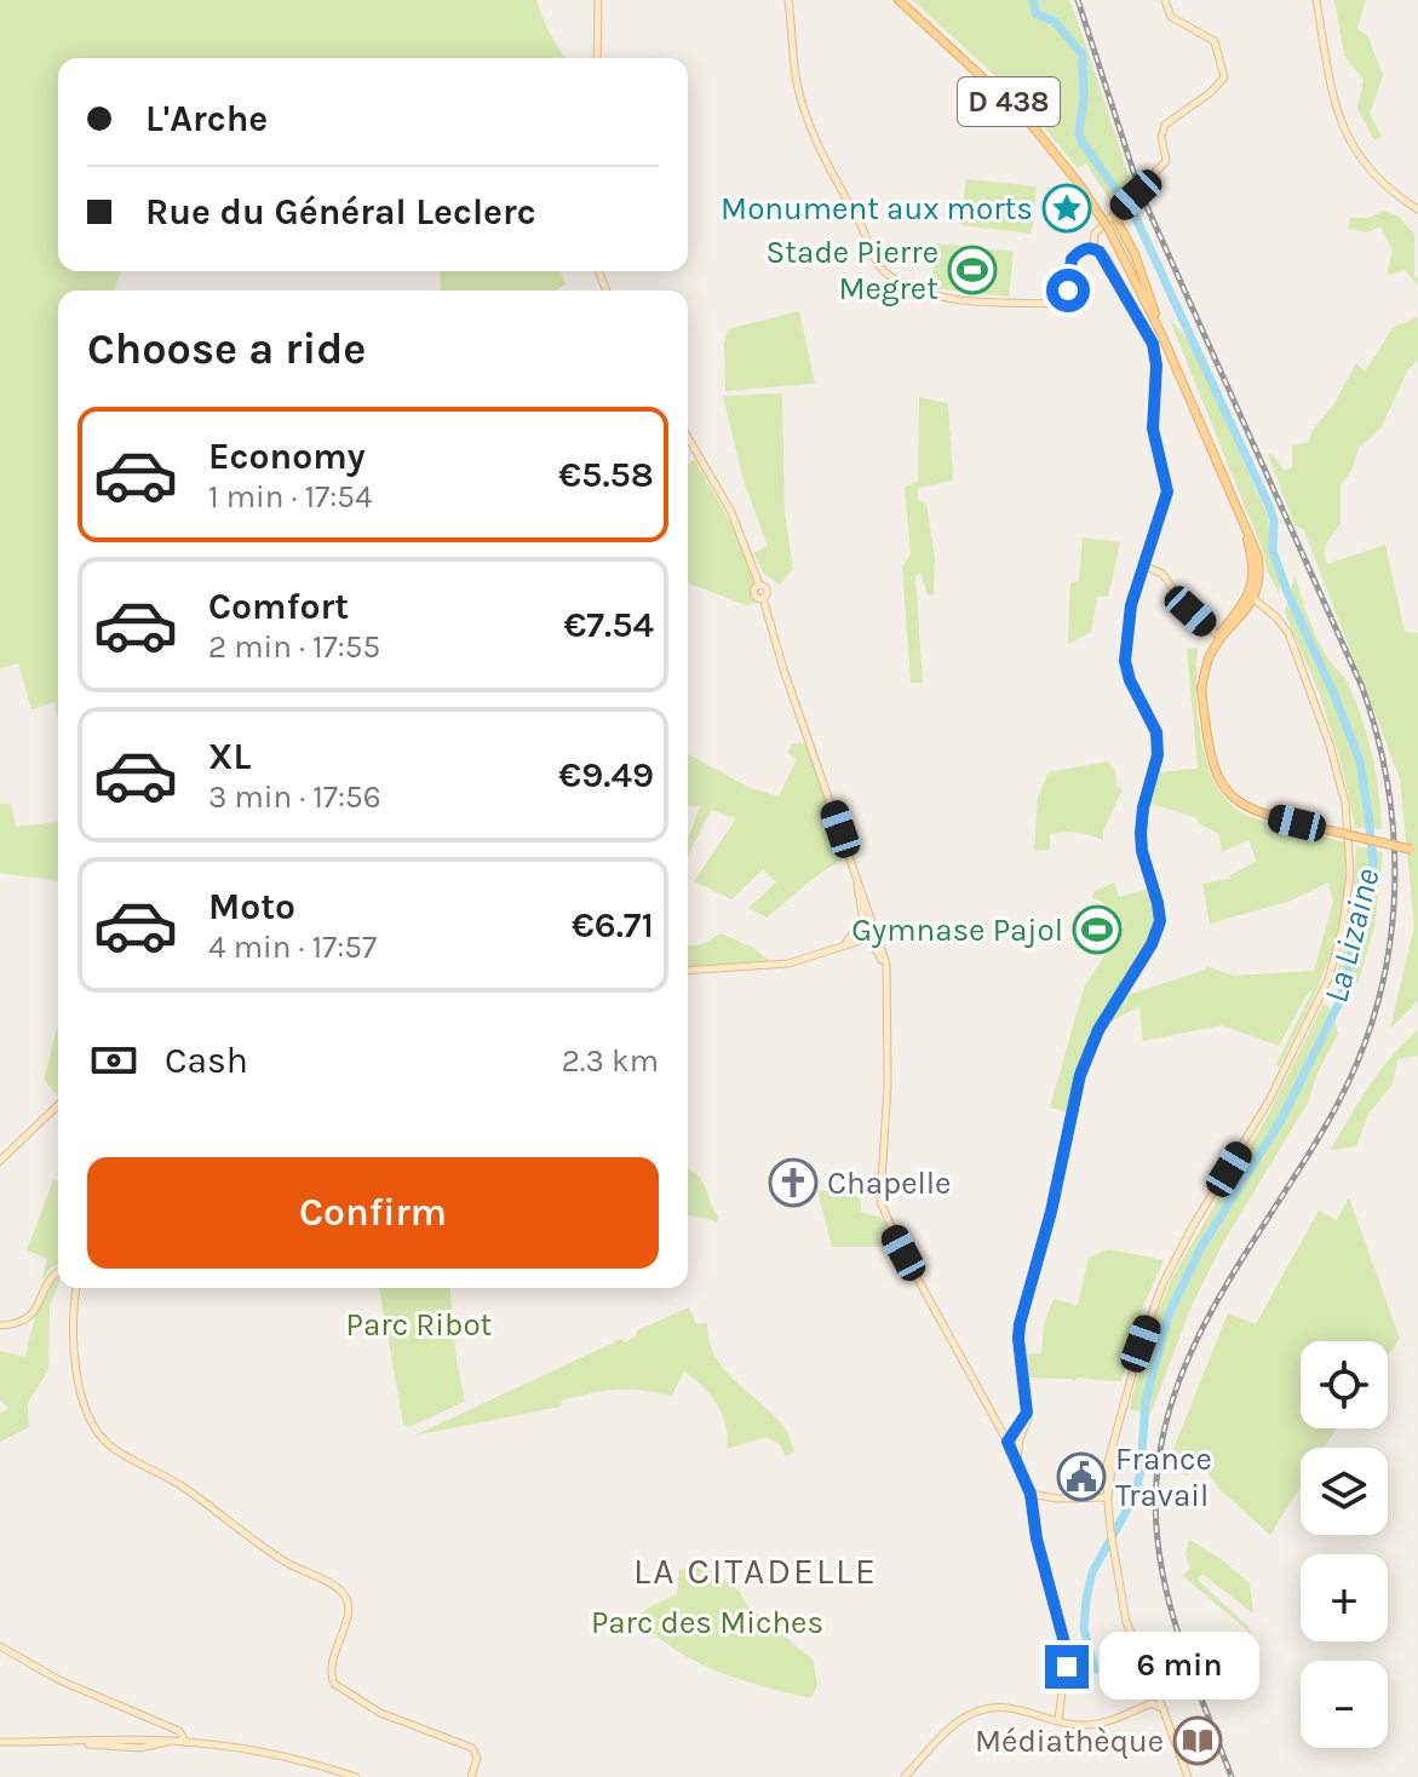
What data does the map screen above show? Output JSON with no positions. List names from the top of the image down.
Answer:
{
  "streets": {
    "main road": ["D 438"]
  },
  "districts": ["LA CITADELLE"],
  "water": ["La Lizaine"],
  "parks": ["Parc Ribot", "Parc des Miches"],
  "places": {
    "place": ["Monument aux morts"],
    "sports": ["Stade Pierre Megret", "Gymnase Pajol"],
    "church": ["Chapelle"],
    "public building": ["France Travail"],
    "library": ["Médiathèque"]
  },
  "page": {
    "banner": ["L'Arche", "Rue du Général Leclerc"],
    "heading": "Choose a ride",
    "list": [
      {
        "name": "Economy",
        "note": "1 min · 17:54",
        "value": "€5.58"
      },
      {
        "name": "Comfort",
        "note": "2 min · 17:55",
        "value": "€7.54"
      },
      {
        "name": "XL",
        "note": "3 min · 17:56",
        "value": "€9.49"
      },
      {
        "name": "Moto",
        "note": "4 min · 17:57",
        "value": "€6.71"
      }
    ],
    "pay": ["Cash", "2.3 km"],
    "buttons": "Confirm",
    "map_buttons": ["+", "−"],
    "bubble": "6 min"
  }
}
